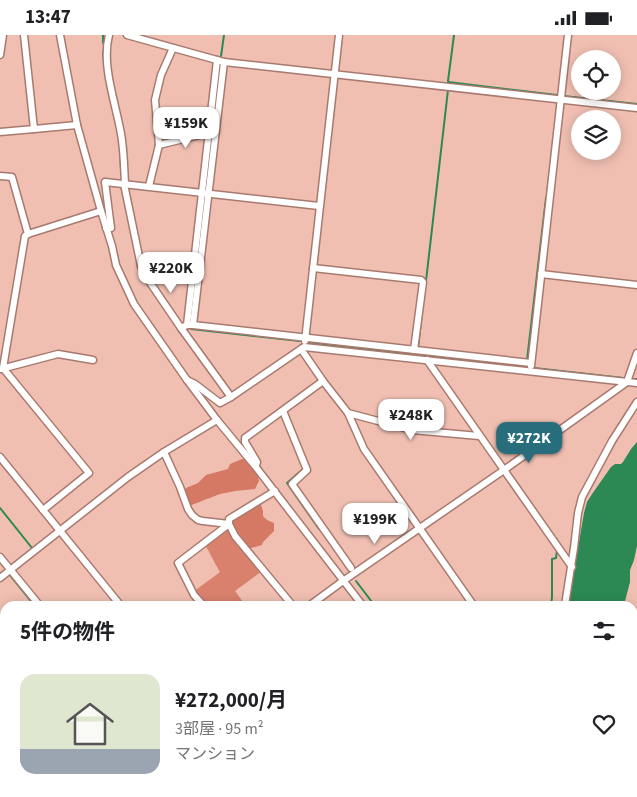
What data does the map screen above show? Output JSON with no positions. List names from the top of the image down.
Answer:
{
  "page": {
    "status": "13:47",
    "price": [
      "¥159K",
      "¥220K",
      "¥248K",
      "¥272K",
      "¥199K"
    ],
    "heading": "5件の物件",
    "list": [
      {
        "name": "¥272,000/月",
        "note": "3部屋 · 95 m² · マンション"
      }
    ]
  }
}
